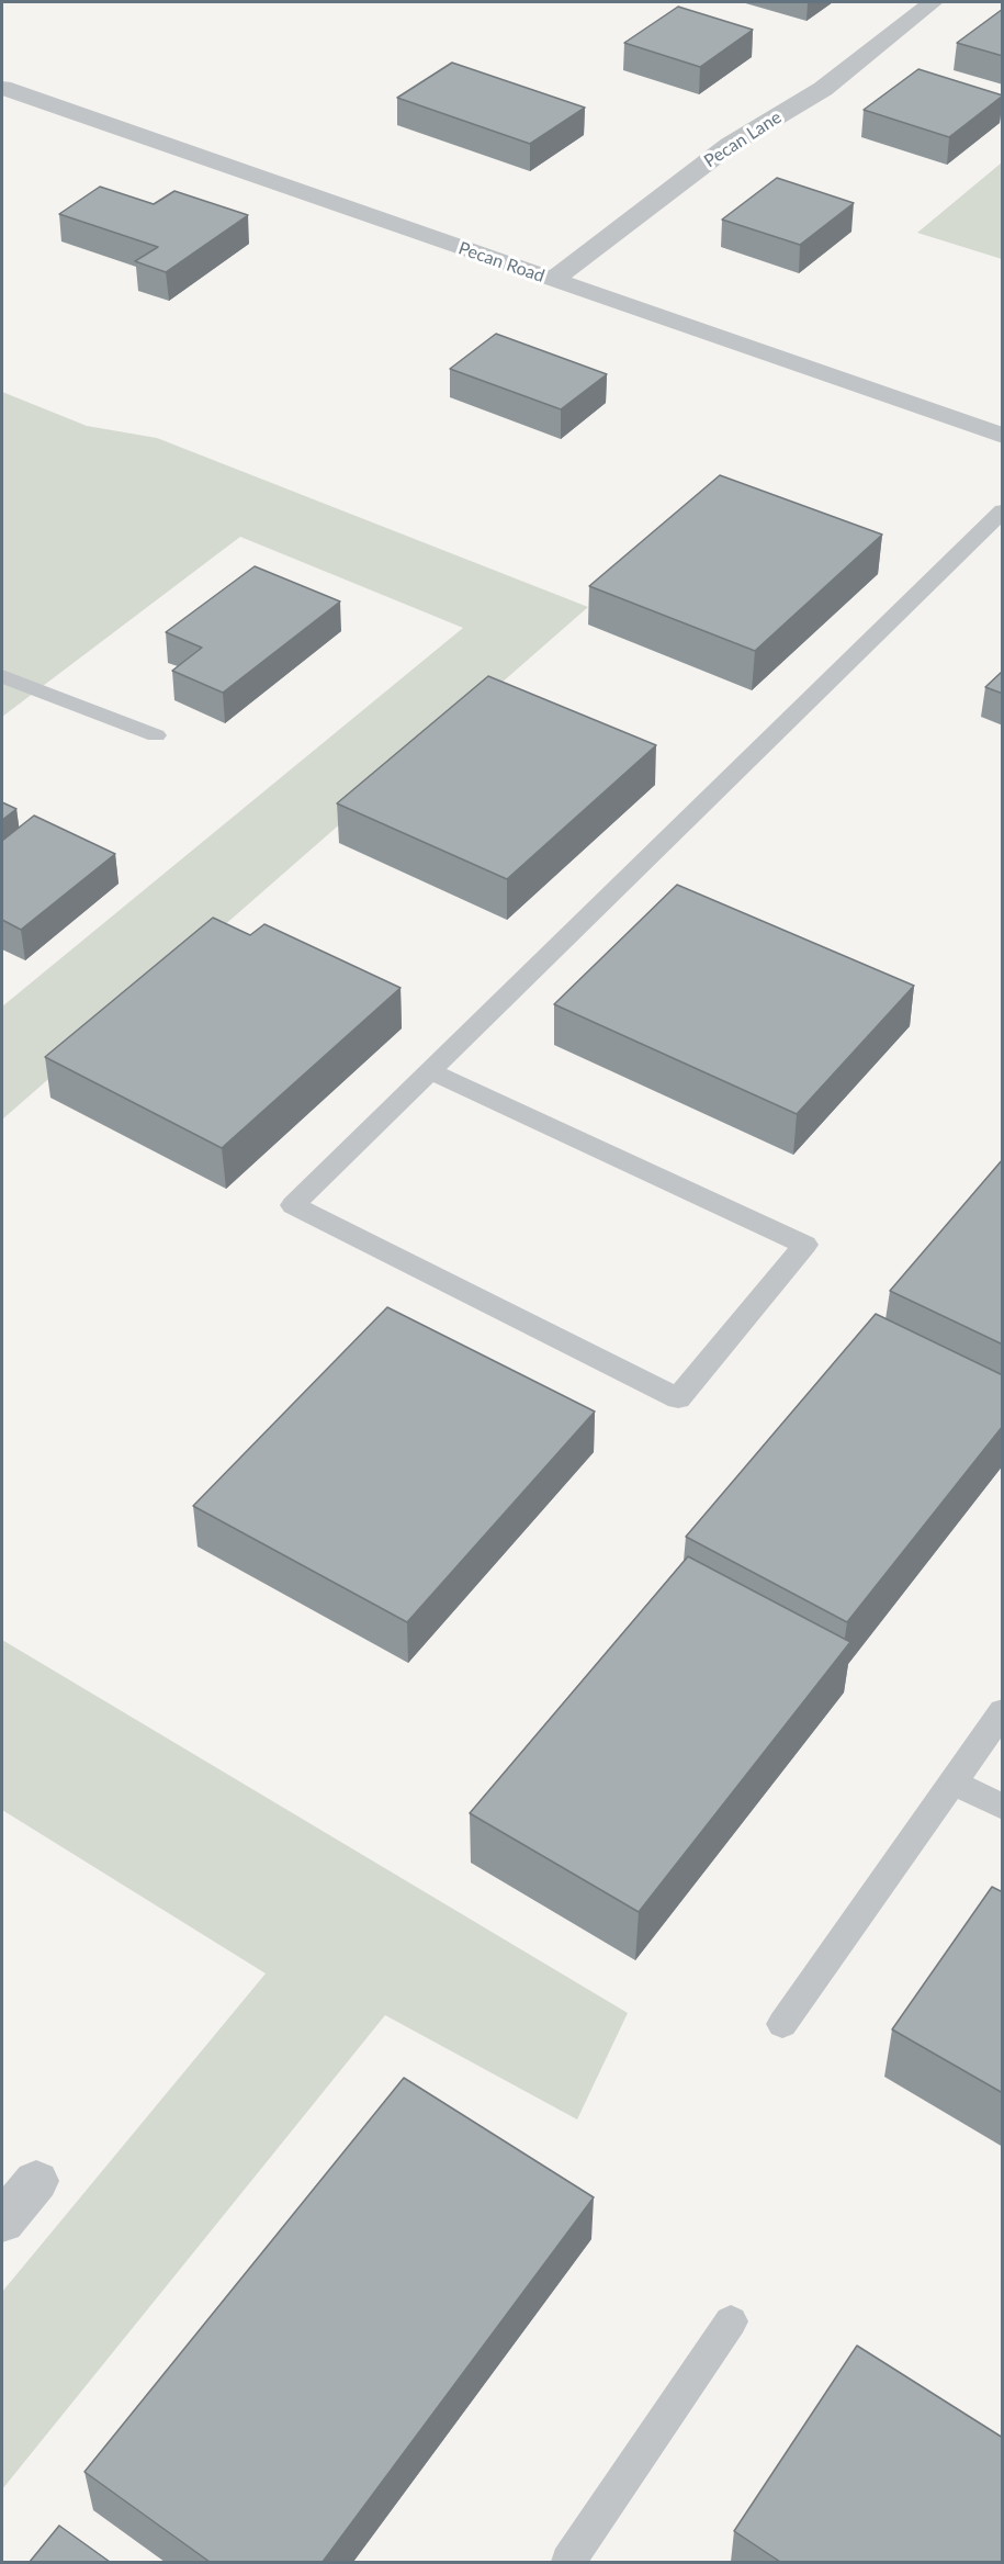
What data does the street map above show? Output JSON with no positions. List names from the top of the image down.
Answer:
{
  "streets": {
    "street": ["Pecan Lane", "Pecan Road"]
  },
  "crossings": [
    ["Pecan Lane", "Pecan Road"]
  ]
}
